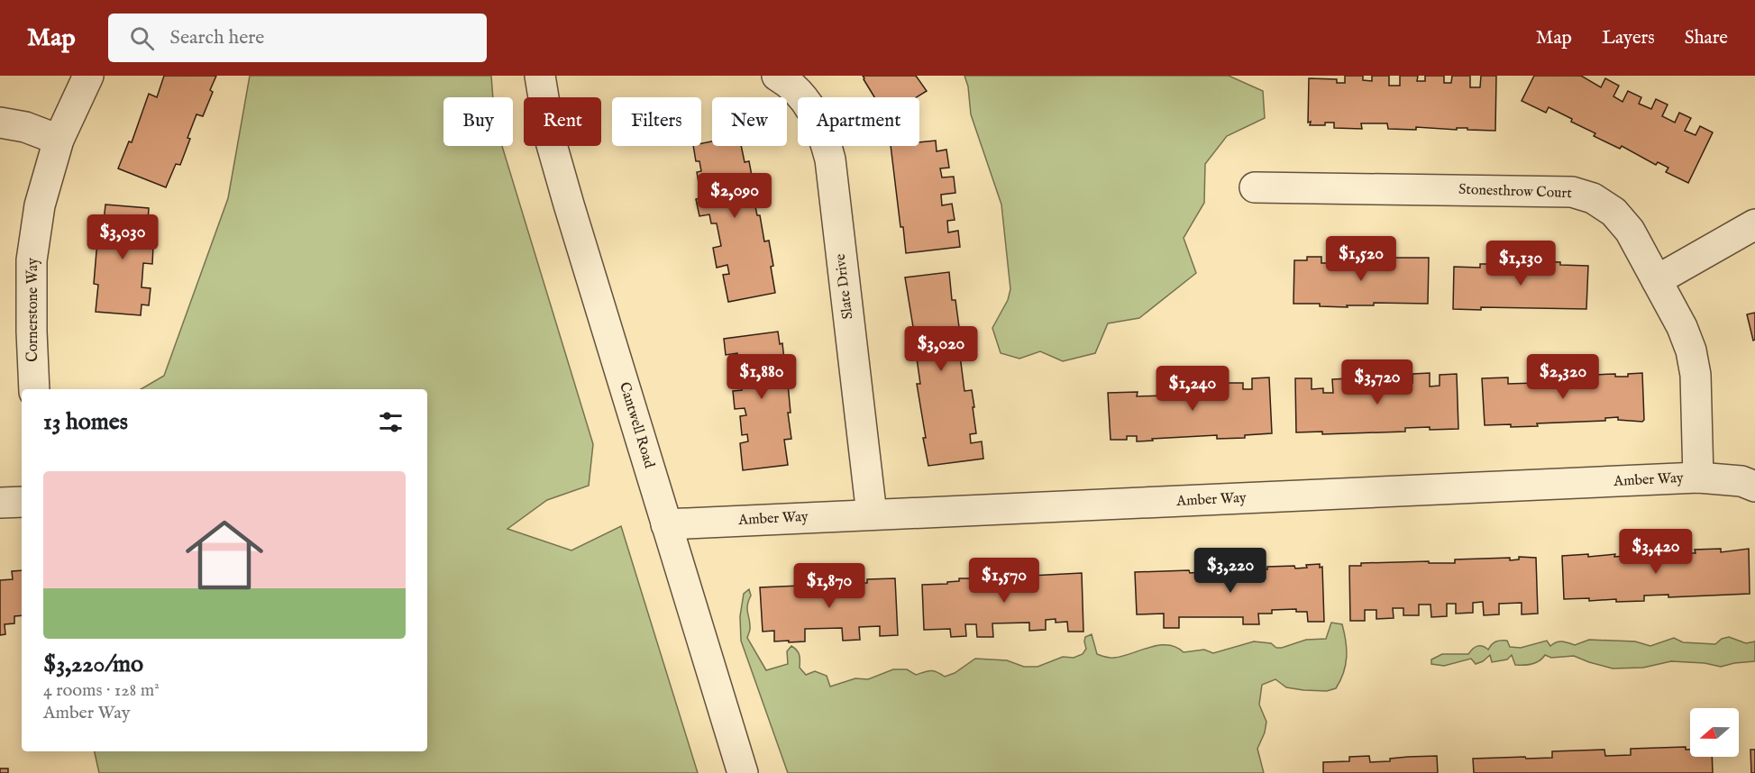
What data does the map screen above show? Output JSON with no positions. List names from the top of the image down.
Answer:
{
  "streets": {
    "street": [
      "Stonesthrow Court",
      "Slate Drive",
      "Cornerstone Way",
      "Cantwell Road",
      "Amber Way"
    ]
  },
  "crossings": [
    ["Stonesthrow Court", "Amber Way"],
    ["Slate Drive", "Amber Way"],
    ["Cantwell Road", "Amber Way"]
  ],
  "north": "left",
  "page": {
    "header": "Map",
    "search": "Search here",
    "nav": ["Map", "Layers", "Share"],
    "chip": [
      "Buy",
      "Rent",
      "Filters",
      "New",
      "Apartment"
    ],
    "price": [
      "$2,090",
      "$3,030",
      "$1,520",
      "$1,130",
      "$3,020",
      "$1,880",
      "$2,320",
      "$3,720",
      "$1,240",
      "$3,420",
      "$3,220",
      "$1,570",
      "$1,870"
    ],
    "heading": "13 homes",
    "list": [
      {
        "name": "$3,220/mo",
        "note": "4 rooms · 128 m² · Amber Way"
      }
    ]
  }
}
